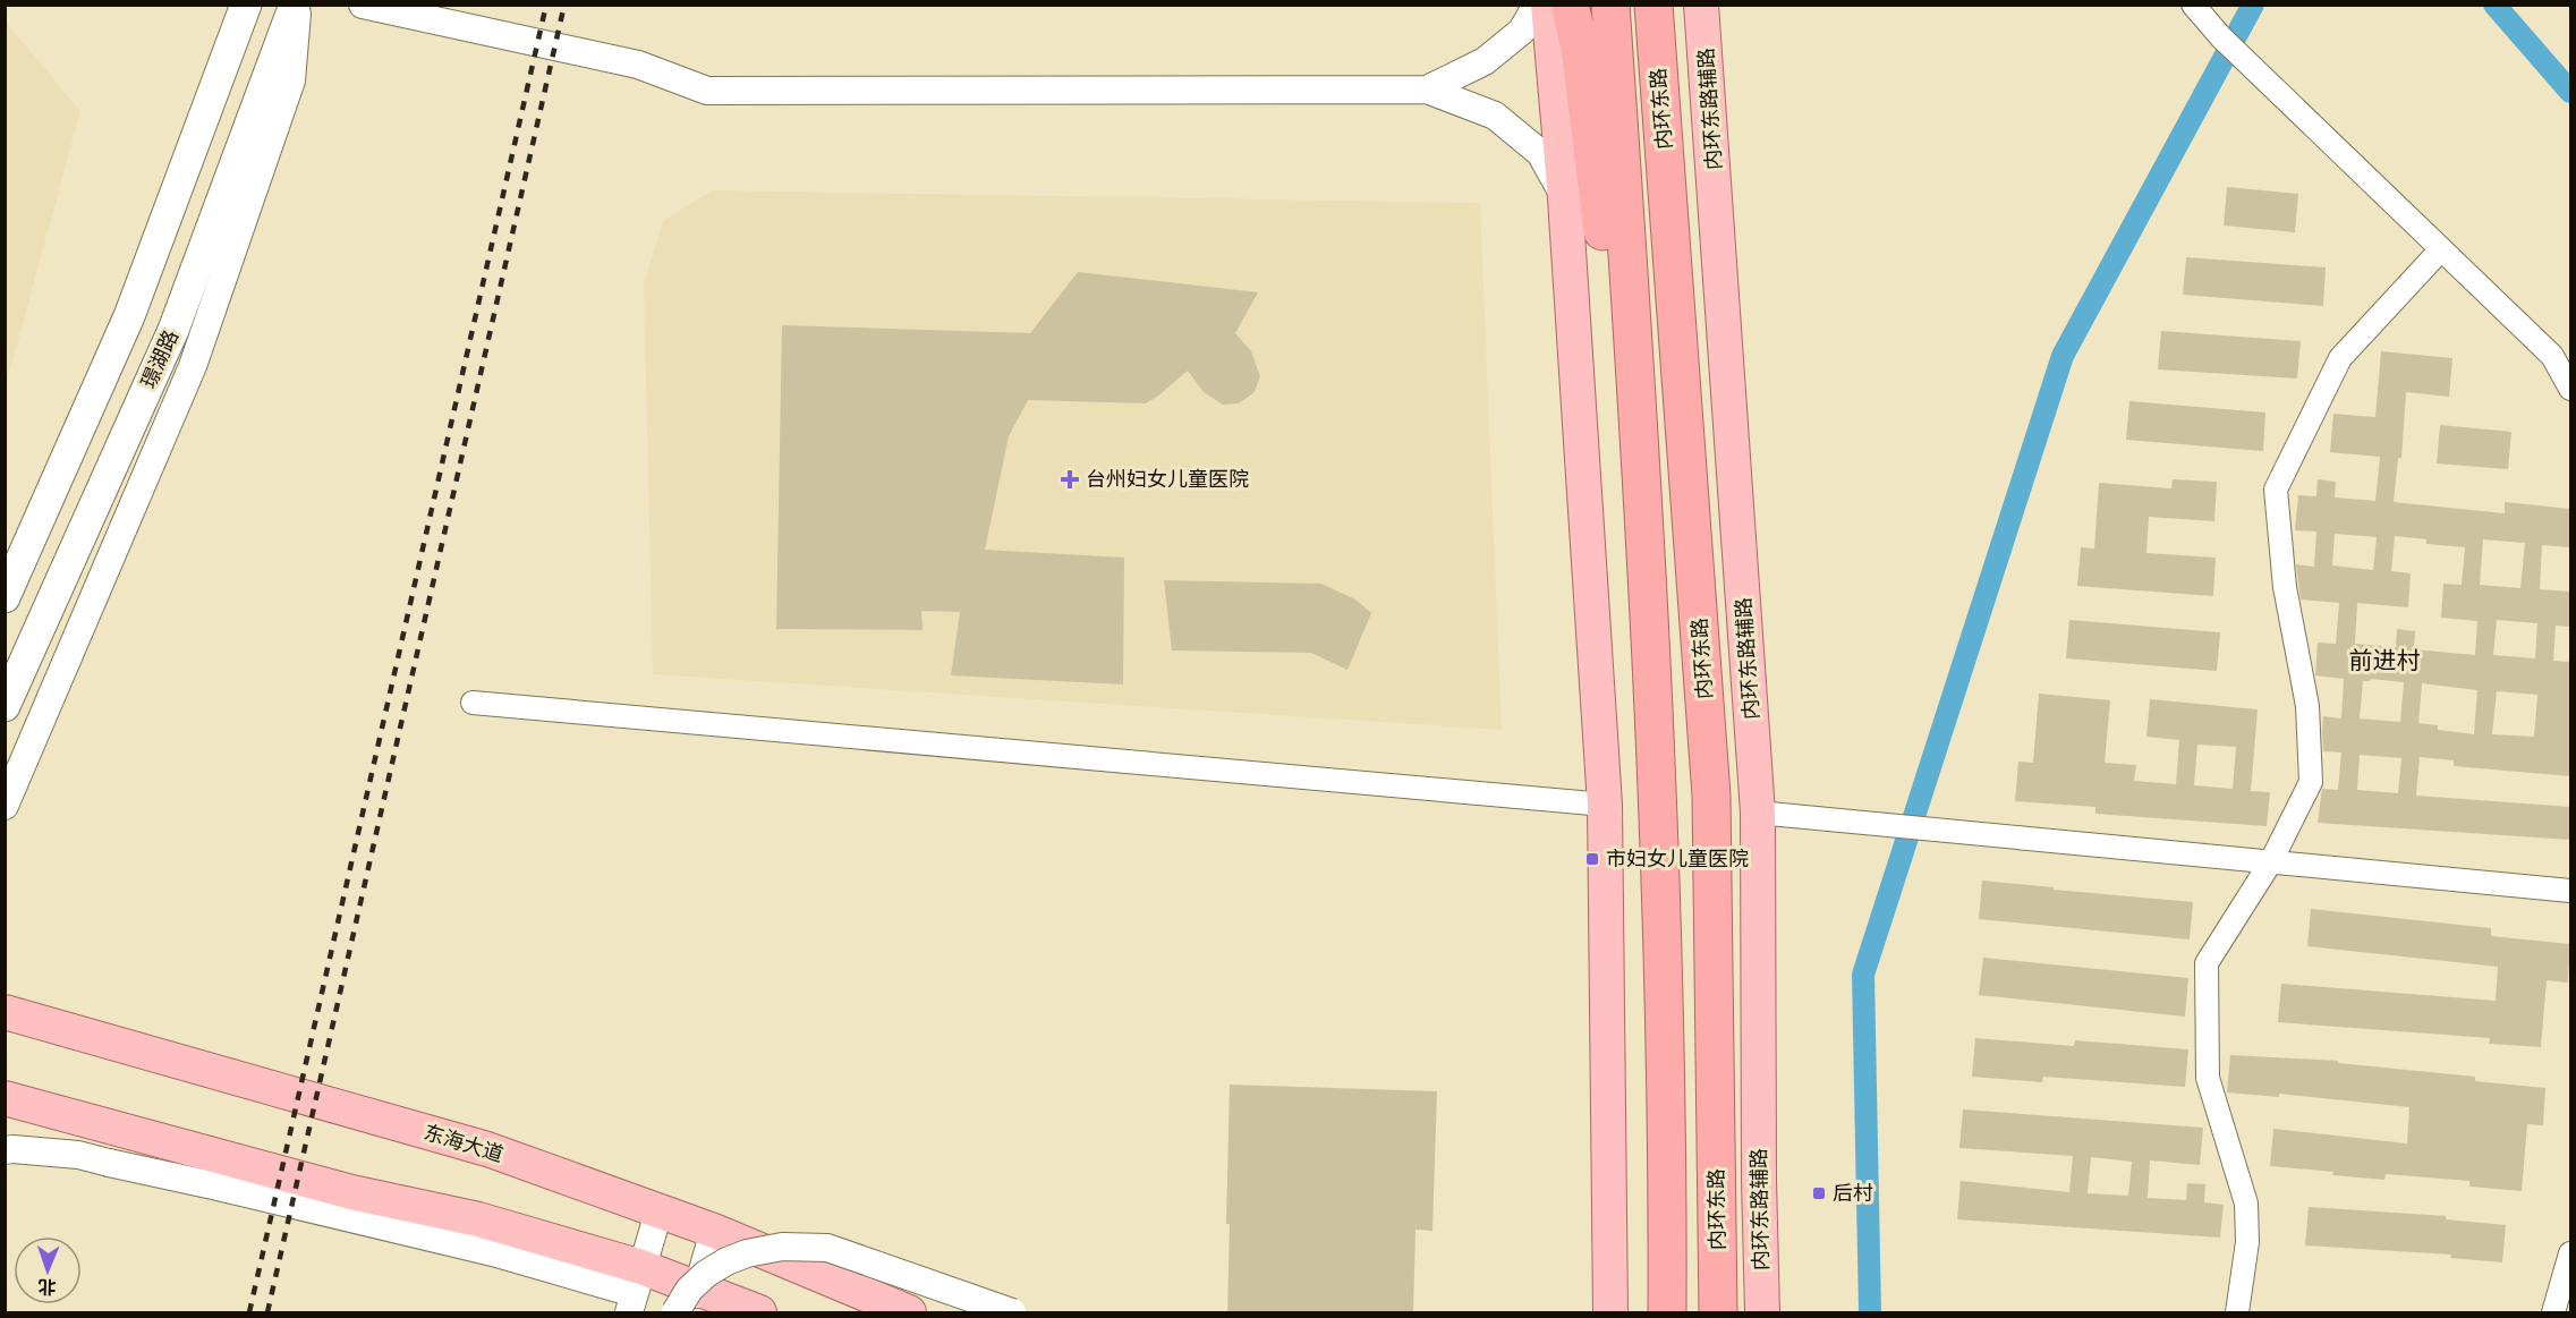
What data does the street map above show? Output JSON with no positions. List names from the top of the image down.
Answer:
{
  "streets": {
    "highway": ["内环东路"],
    "main road": ["内环东路辅路", "璟湖路", "东海大道"]
  },
  "districts": ["前进村"],
  "places": {
    "health": ["台州妇女儿童医院"],
    "transit": ["市妇女儿童医院", "后村"]
  },
  "north": "bottom"
}
